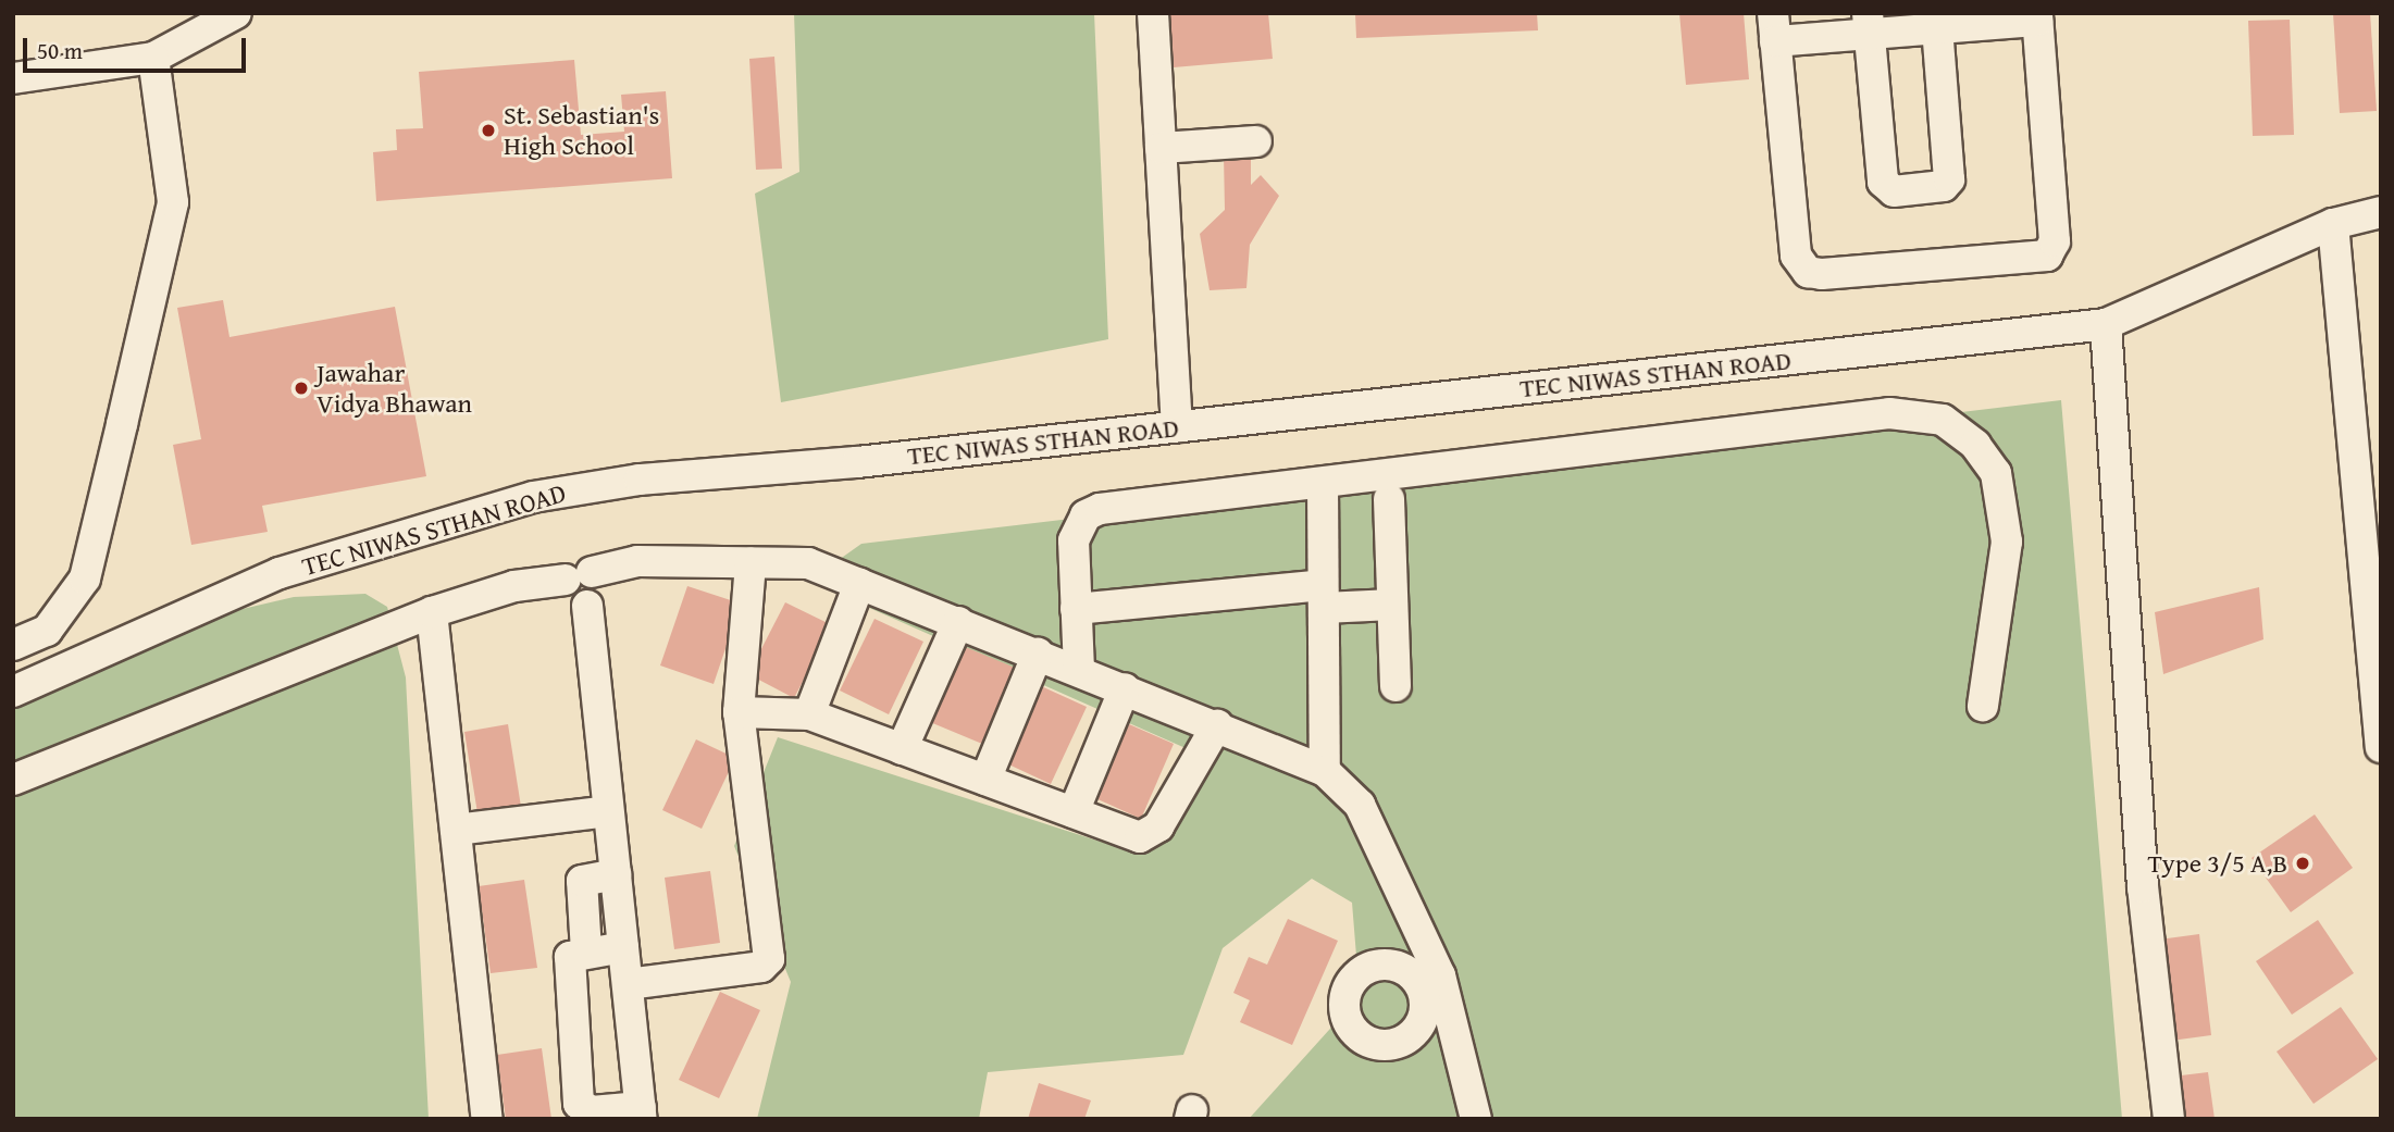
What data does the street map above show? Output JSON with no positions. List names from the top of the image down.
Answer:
{
  "streets": {
    "street": ["TEC NIWAS STHAN ROAD"]
  },
  "places": ["St. Sebastian's High School", "Jawahar Vidya Bhawan", "Type 3/5 A,B"],
  "scale_bar": "50 m"
}
